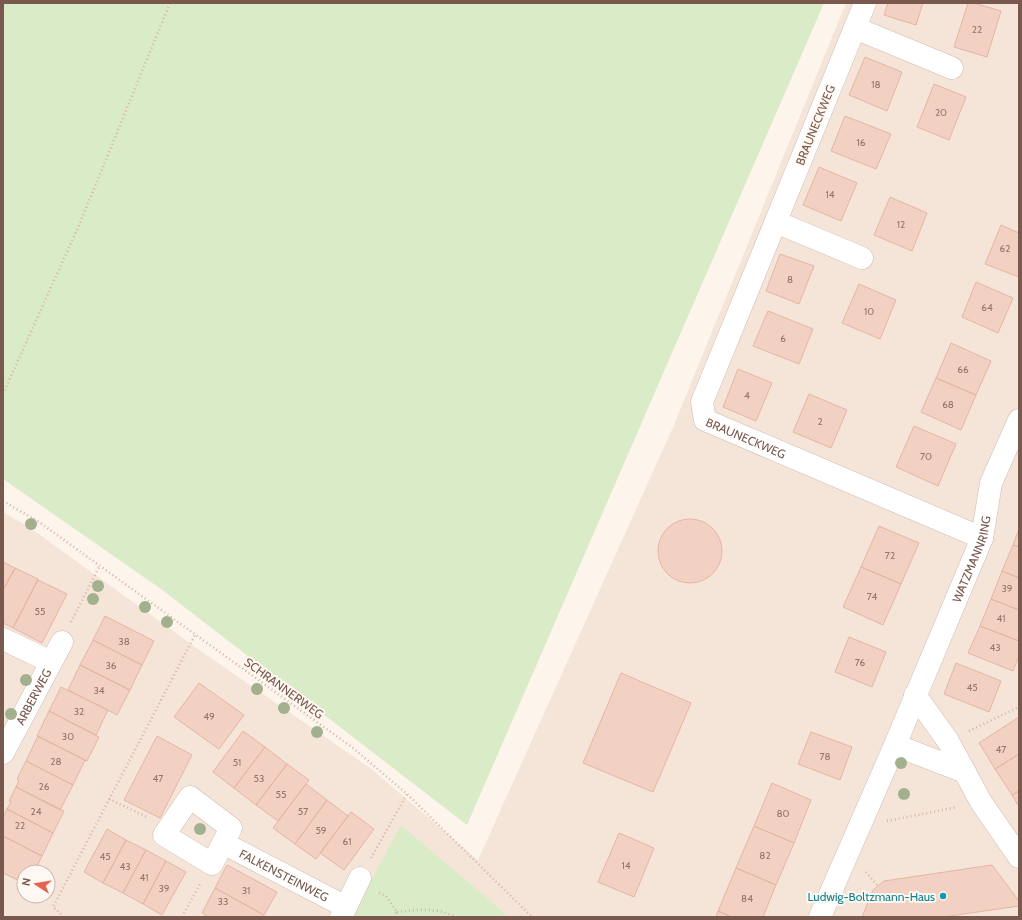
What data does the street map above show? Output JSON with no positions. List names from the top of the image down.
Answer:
{
  "streets": {
    "street": [
      "BRAUNECKWEG",
      "WATZMANNRING",
      "ARBERWEG",
      "FALKENSTEINWEG"
    ],
    "path": ["SCHRANNERWEG"]
  },
  "crossings": [
    ["BRAUNECKWEG", "WATZMANNRING"]
  ],
  "places": ["Ludwig-Boltzmann-Haus"],
  "house_numbers": [
    "22",
    "18",
    "20",
    "16",
    "14",
    "12",
    "62",
    "8",
    "64",
    "10",
    "6",
    "66",
    "4",
    "68",
    "2",
    "70",
    "72",
    "39",
    "74",
    "55",
    "41",
    "38",
    "43",
    "76",
    "36",
    "45",
    "34",
    "32",
    "49",
    "30",
    "47",
    "78",
    "28",
    "51",
    "47",
    "53",
    "26",
    "55",
    "24",
    "57",
    "80",
    "22",
    "59",
    "61",
    "82",
    "45",
    "14",
    "43",
    "41",
    "39",
    "31",
    "84",
    "33"
  ],
  "north": "left"
}
